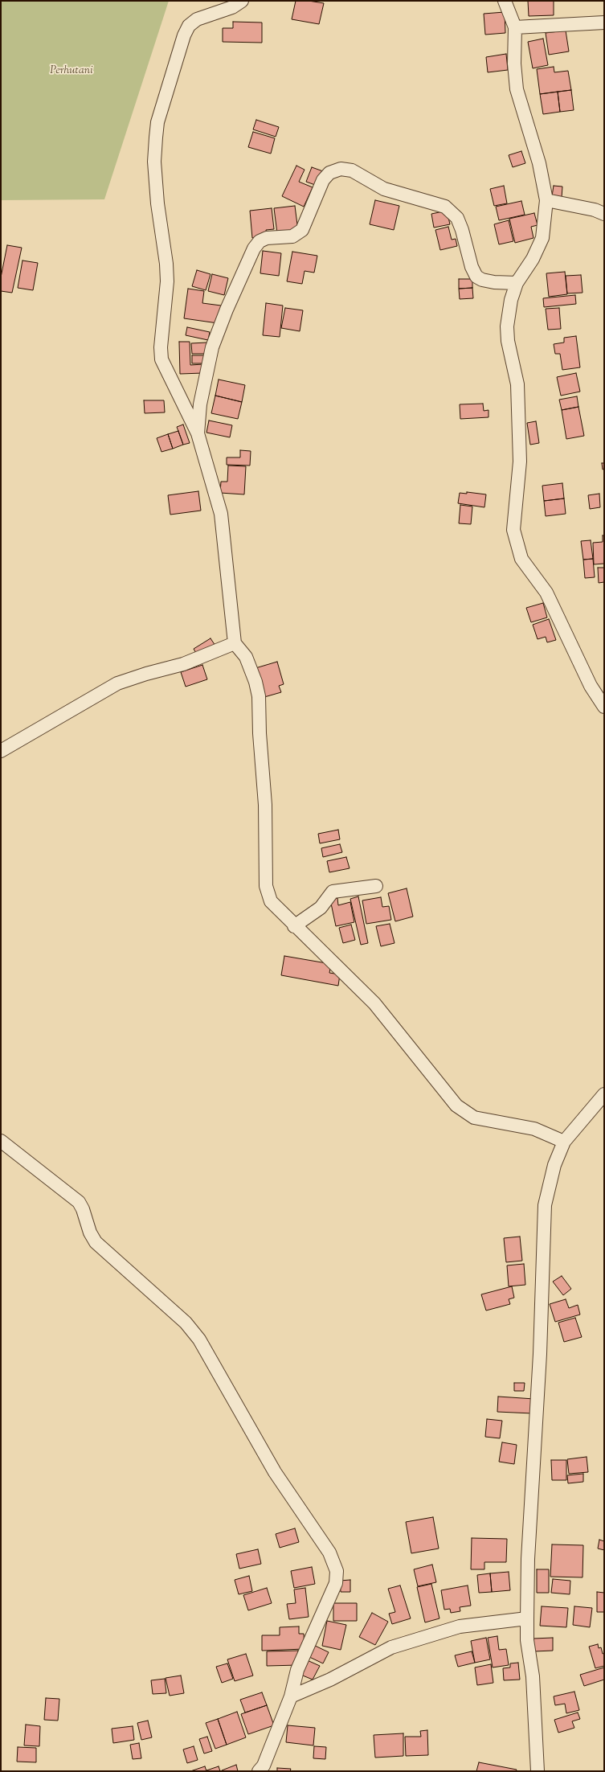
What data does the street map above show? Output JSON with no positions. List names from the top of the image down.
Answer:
{
  "parks": ["Perhutani"]
}
